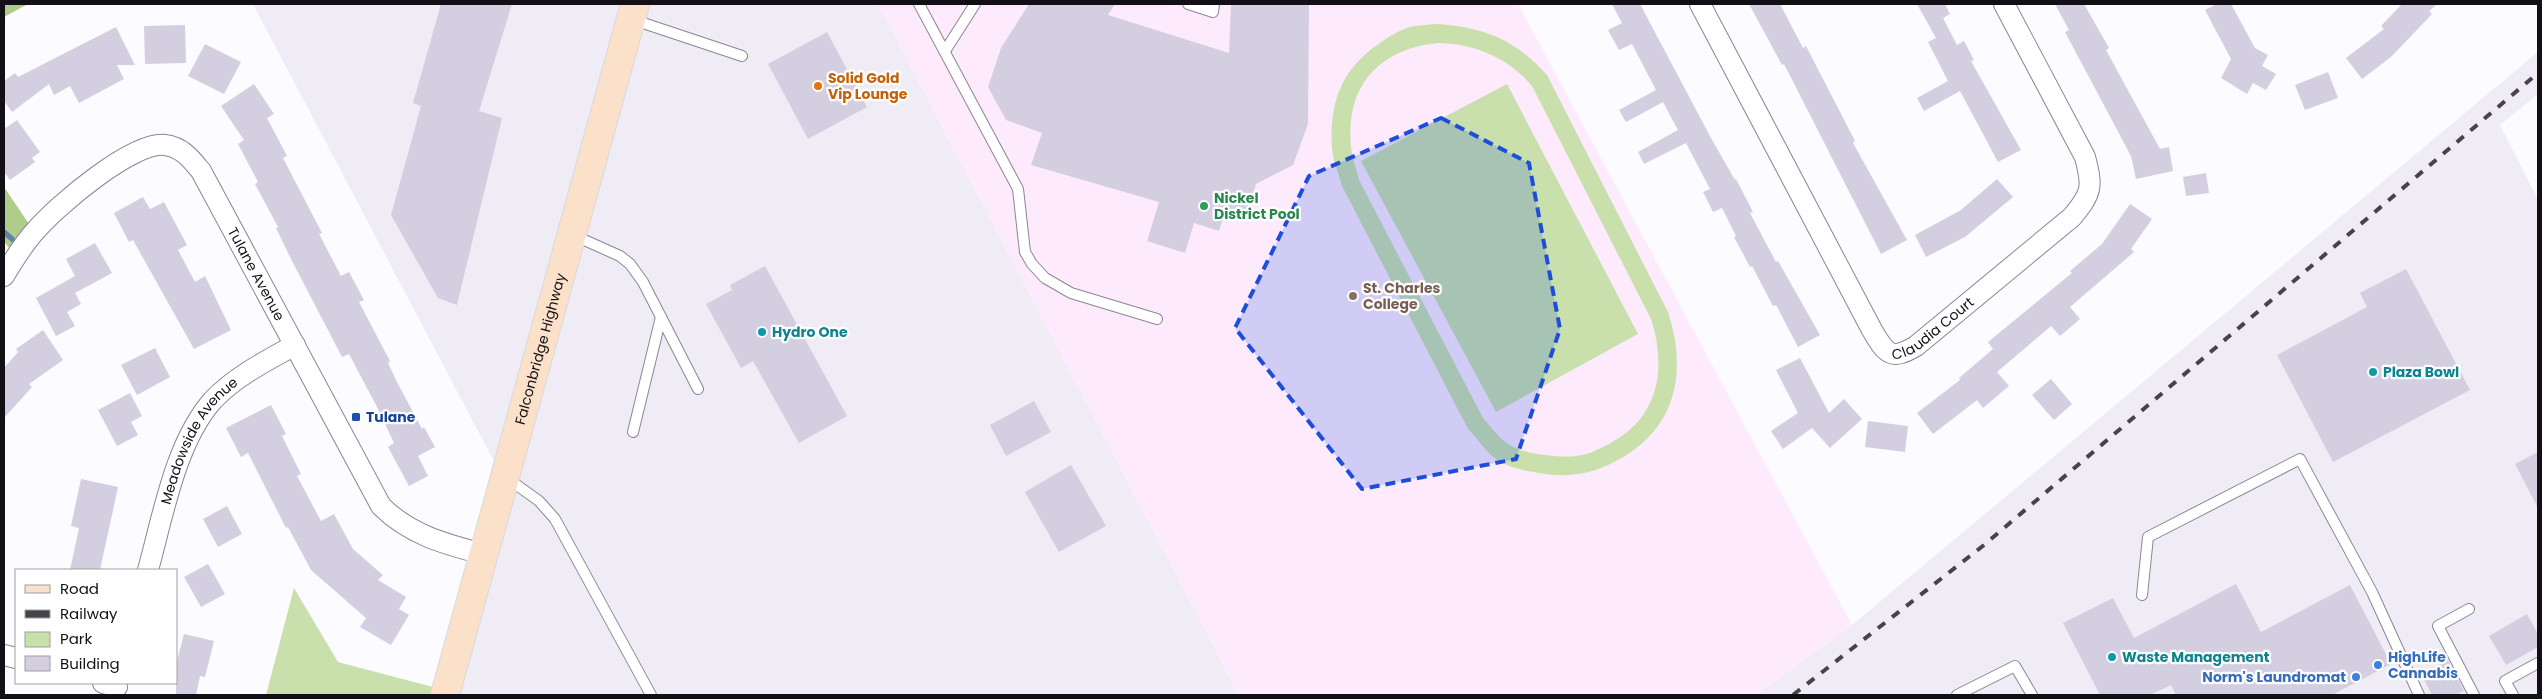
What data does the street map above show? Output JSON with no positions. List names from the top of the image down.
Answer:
{
  "streets": {
    "main road": ["Falconbridge Highway"],
    "street": ["Tulane Avenue", "Claudia Court", "Meadowside Avenue"]
  },
  "crossings": [
    ["Tulane Avenue", "Falconbridge Highway"],
    ["Tulane Avenue", "Meadowside Avenue"]
  ],
  "places": {
    "other": [
      "Solid Gold Vip Lounge",
      "Nickel District Pool",
      "St. Charles College",
      "Hydro One",
      "Plaza Bowl",
      "Waste Management",
      "HighLife Cannabis",
      "Norm's Laundromat"
    ],
    "transit": ["Tulane"]
  },
  "legend": [
    "Road",
    "Railway",
    "Park",
    "Building"
  ]
}
